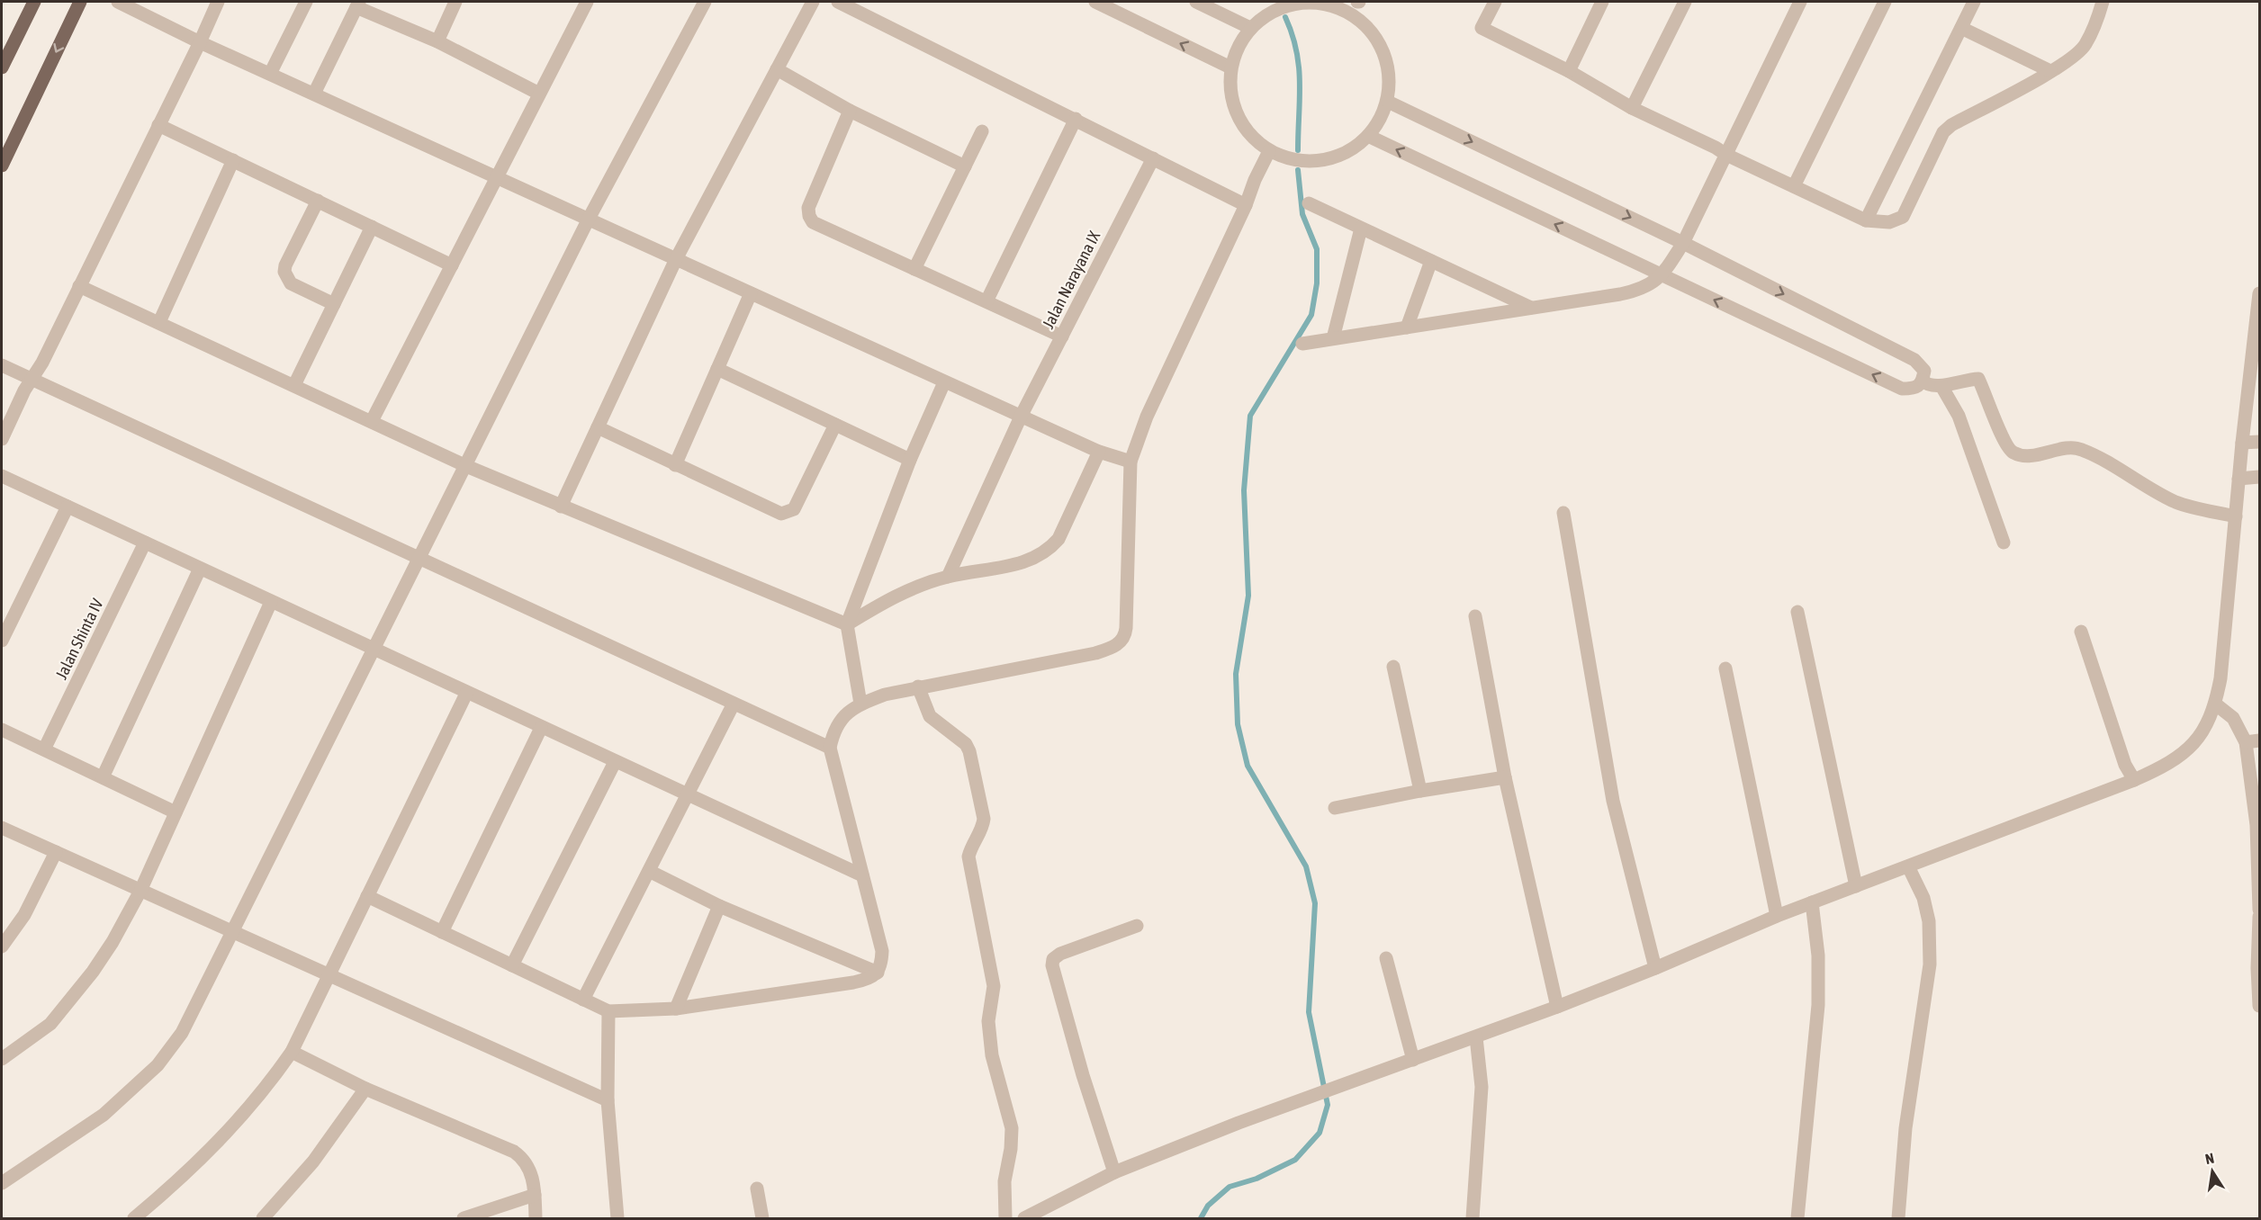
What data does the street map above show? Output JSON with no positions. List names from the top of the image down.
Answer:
{
  "streets": {
    "street": ["Jalan Narayana IX", "Jalan Shinta IV"]
  },
  "north": "top"
}
